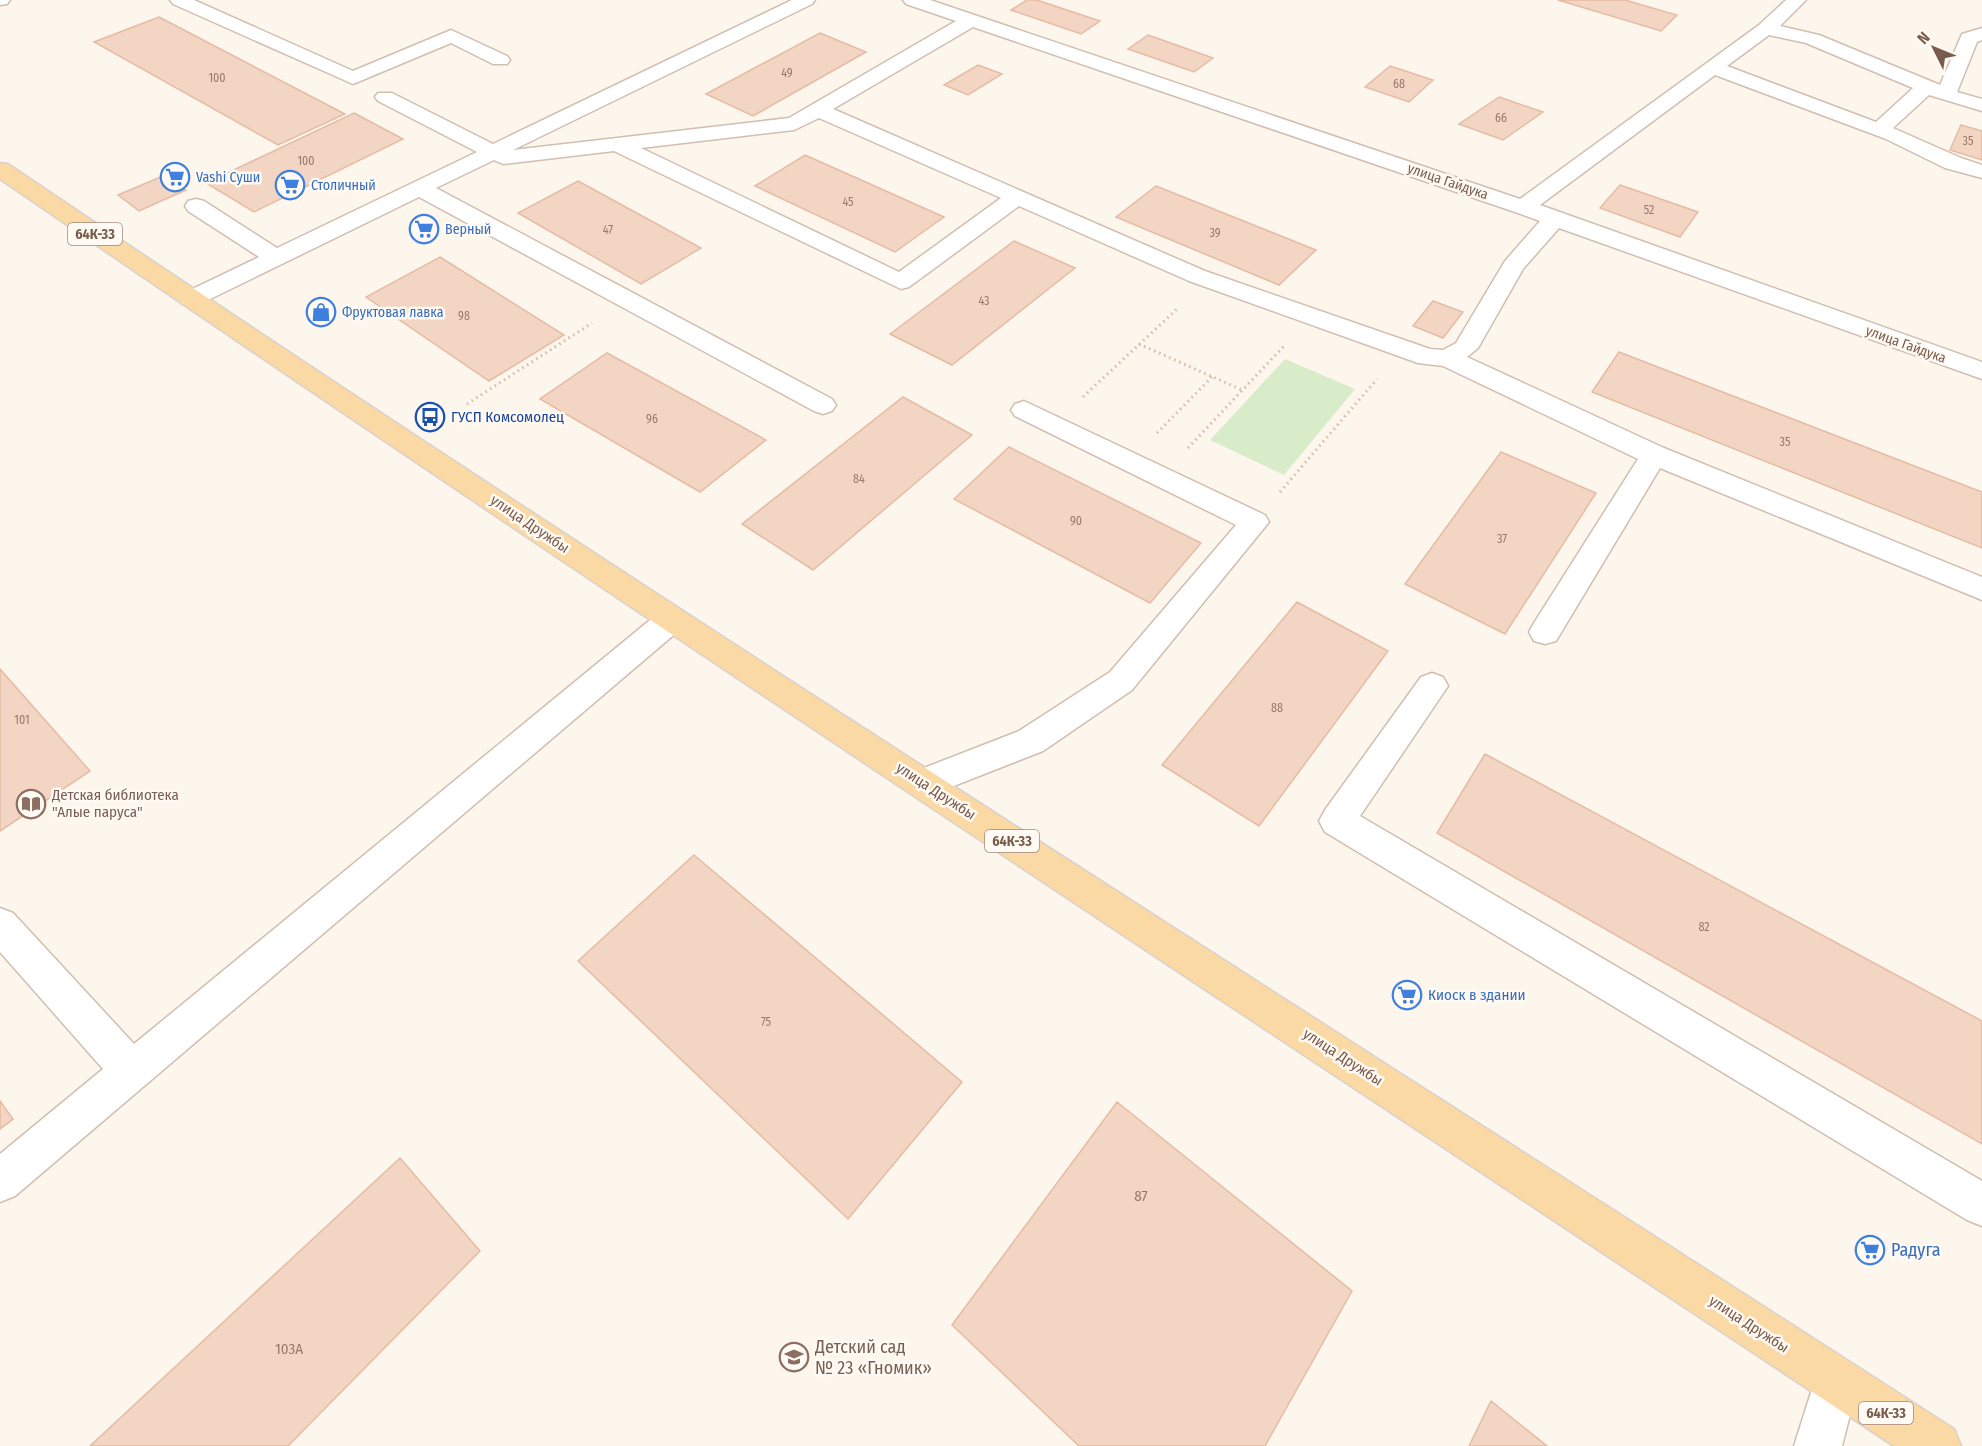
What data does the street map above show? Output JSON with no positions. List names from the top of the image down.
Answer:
{
  "streets": {
    "main road": ["64К-33", "улица Дружбы"],
    "street": ["улица Гайдука"]
  },
  "places": {
    "supermarket": [
      "Vashi Cуши",
      "Столичный",
      "Верный",
      "Киоск в здании",
      "Радуга"
    ],
    "shop": ["Фруктовая лавка"],
    "bus stop": ["ГУСП Комсомолец"],
    "library": ["Детская библиотека \"Алые паруса\""],
    "school or university": ["Детский сад № 23 «Гномик»"]
  },
  "house_numbers": [
    "49",
    "100",
    "68",
    "66",
    "35",
    "100",
    "45",
    "52",
    "47",
    "39",
    "43",
    "98",
    "96",
    "35",
    "84",
    "90",
    "37",
    "88",
    "101",
    "82",
    "75",
    "87",
    "103А"
  ],
  "north": "top left"
}
